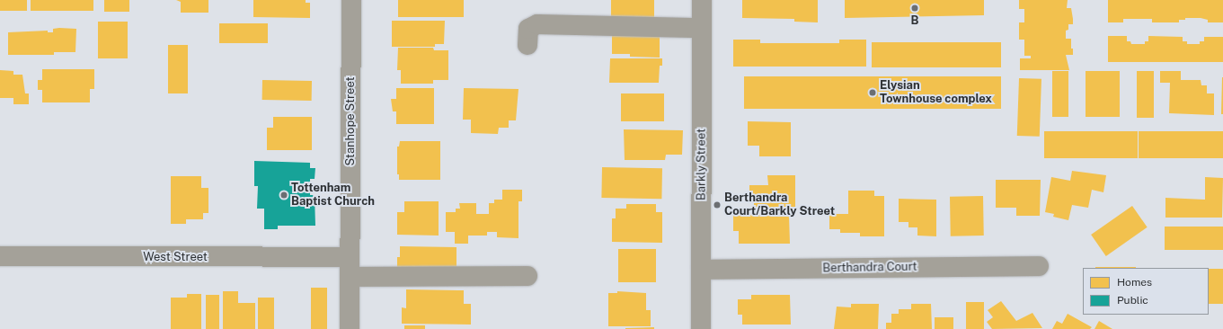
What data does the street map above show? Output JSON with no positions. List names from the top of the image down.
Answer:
{
  "streets": {
    "street": [
      "Stanhope Street",
      "Barkly Street",
      "West Street",
      "Berthandra Court"
    ]
  },
  "crossings": [
    ["Stanhope Street", "West Street"],
    ["Barkly Street", "Berthandra Court"]
  ],
  "places": [
    "B",
    "Elysian Townhouse complex",
    "Tottenham Baptist Church",
    "Berthandra Court/Barkly Street"
  ],
  "legend": ["Homes", "Public"]
}
